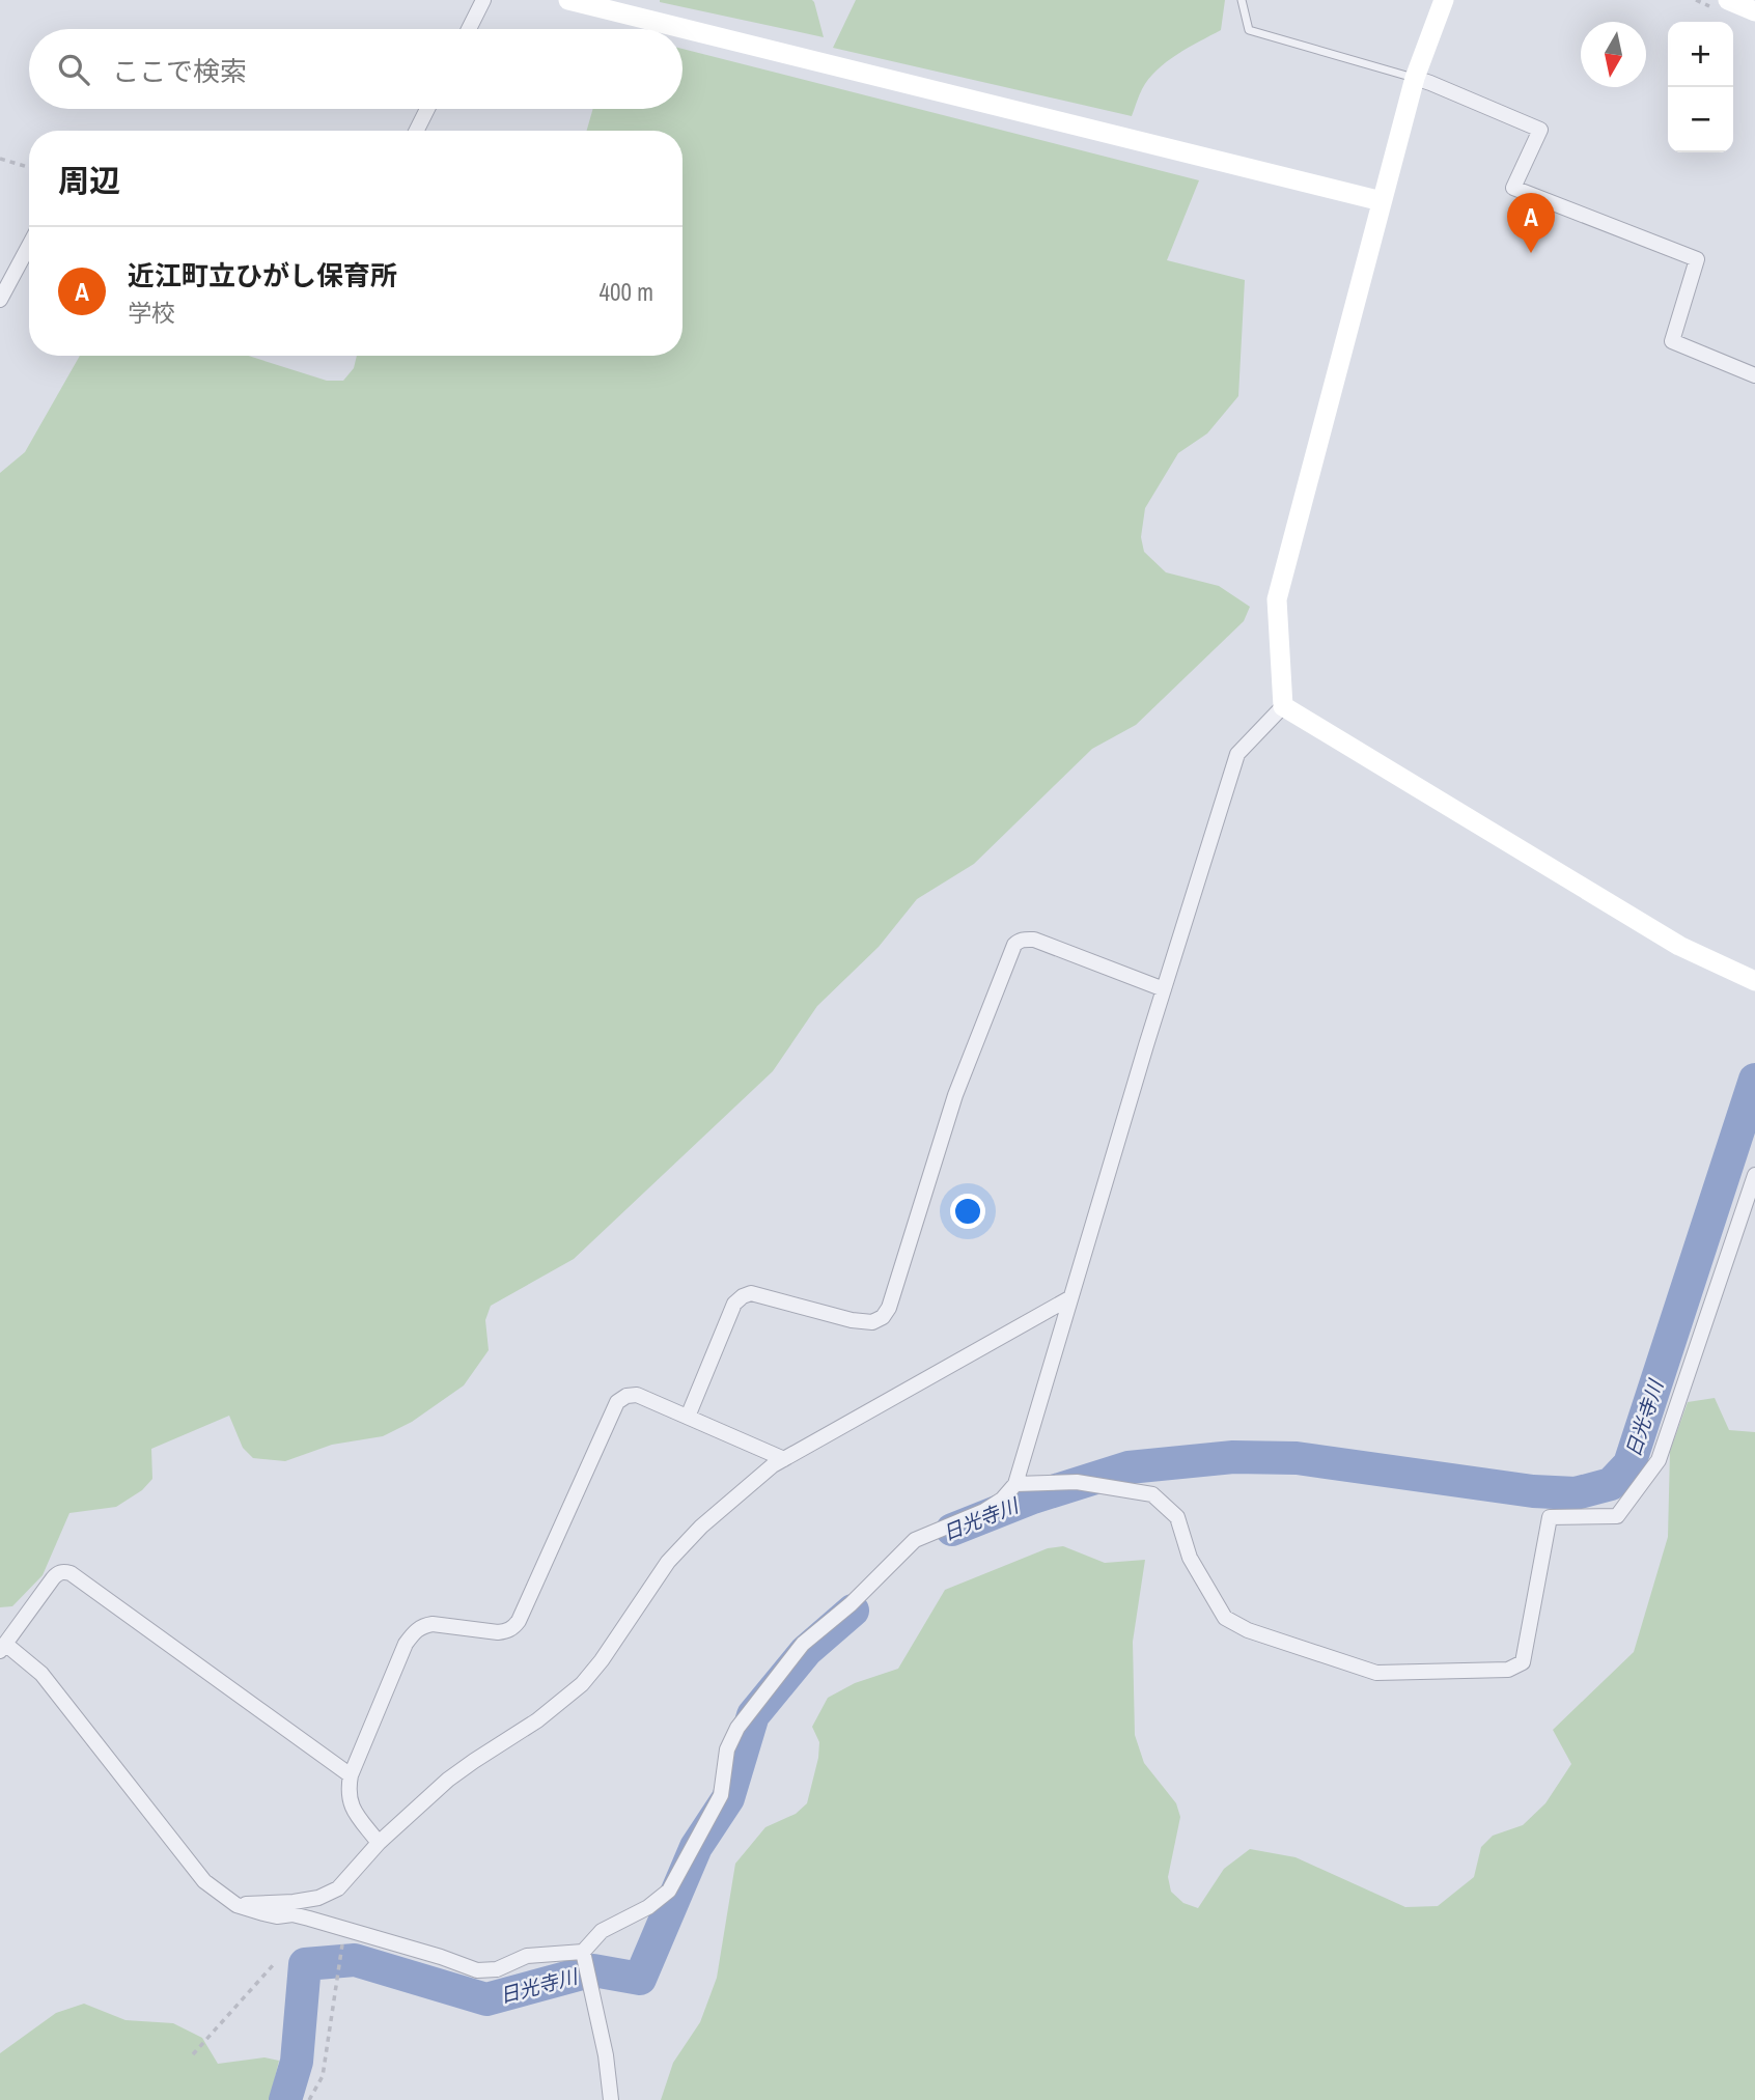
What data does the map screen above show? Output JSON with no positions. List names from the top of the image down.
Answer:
{
  "water": ["日光寺川"],
  "north": "bottom",
  "page": {
    "map_buttons": ["+", "−"],
    "search": "ここで検索",
    "heading": "周辺",
    "pins": "A",
    "list": [
      {
        "mark": "A",
        "name": "近江町立ひがし保育所",
        "note": "学校",
        "value": "400 m"
      }
    ]
  }
}
